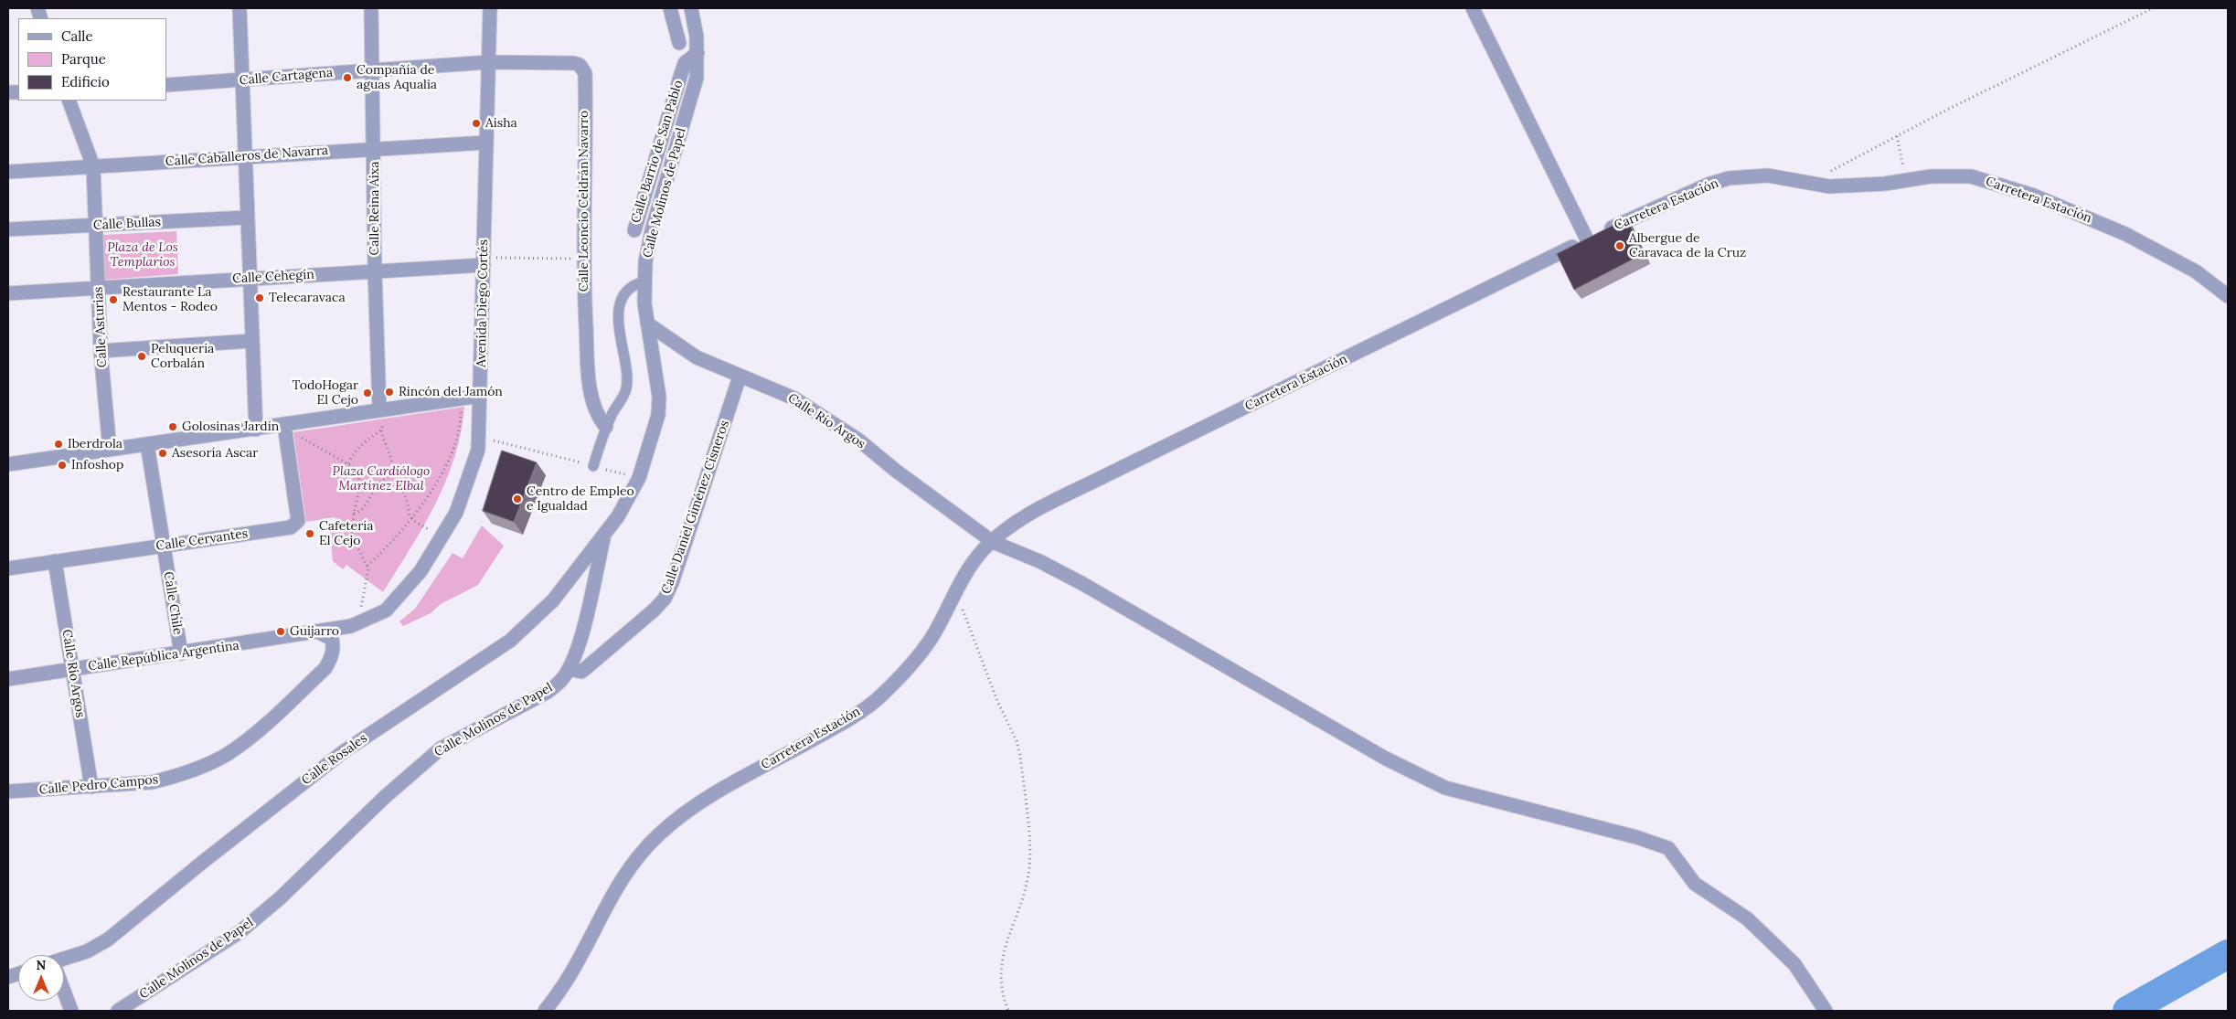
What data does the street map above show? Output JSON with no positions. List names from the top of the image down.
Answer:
{
  "streets": {
    "street": [
      "Calle Cartagena",
      "Calle Barrio de San Pablo",
      "Calle Caballeros de Navarra",
      "Calle Molinos de Papel",
      "Carretera Estación",
      "Calle Leoncio Celdrán Navarro",
      "Calle Reina Aixa",
      "Calle Bullas",
      "Calle Cehegín",
      "Avenida Diego Cortés",
      "Calle Asturias",
      "Calle Río Argos",
      "Calle Daniel Giménez Cisneros",
      "Calle Cervantes",
      "Calle Chile",
      "Calle República Argentina",
      "Calle Rosales",
      "Calle Pedro Campos"
    ]
  },
  "crossings": [
    ["Calle Cartagena", "Calle Leoncio Celdrán Navarro"],
    ["Calle Cartagena", "Calle Reina Aixa"],
    ["Calle Cartagena", "Avenida Diego Cortés"],
    ["Calle Barrio de San Pablo", "Calle Molinos de Papel"],
    ["Calle Caballeros de Navarra", "Calle Reina Aixa"],
    ["Calle Caballeros de Navarra", "Avenida Diego Cortés"],
    ["Calle Caballeros de Navarra", "Calle Asturias"],
    ["Calle Molinos de Papel", "Calle Río Argos"],
    ["Calle Molinos de Papel", "Calle Daniel Giménez Cisneros"],
    ["Calle Molinos de Papel", "Calle Rosales"],
    ["Carretera Estación", "Calle Río Argos"],
    ["Calle Leoncio Celdrán Navarro", "Avenida Diego Cortés"],
    ["Calle Reina Aixa", "Calle Cehegín"],
    ["Calle Bullas", "Calle Asturias"],
    ["Calle Cehegín", "Avenida Diego Cortés"],
    ["Calle Cehegín", "Calle Asturias"],
    ["Avenida Diego Cortés", "Calle República Argentina"],
    ["Avenida Diego Cortés", "Calle Pedro Campos"],
    ["Calle Río Argos", "Calle Daniel Giménez Cisneros"],
    ["Calle Río Argos", "Calle Cervantes"],
    ["Calle Río Argos", "Calle República Argentina"],
    ["Calle Río Argos", "Calle Pedro Campos"],
    ["Calle Cervantes", "Calle Chile"],
    ["Calle Chile", "Calle República Argentina"],
    ["Calle República Argentina", "Calle Pedro Campos"]
  ],
  "parks": ["Plaza de Los Templarios", "Plaza Cardiólogo Martínez Elbal"],
  "places": [
    "Compañía de aguas Aqualia",
    "Aisha",
    "Albergue de Caravaca de la Cruz",
    "Telecaravaca",
    "Restaurante La Mentos - Rodeo",
    "Peluquería Corbalán",
    "Rincón del Jamón",
    "TodoHogar El Cejo",
    "Golosinas Jardín",
    "Iberdrola",
    "Asesoría Ascar",
    "Infoshop",
    "Centro de Empleo e Igualdad",
    "Cafetería El Cejo",
    "Guijarro"
  ],
  "legend": ["Calle", "Parque", "Edificio"],
  "north": "top"
}
